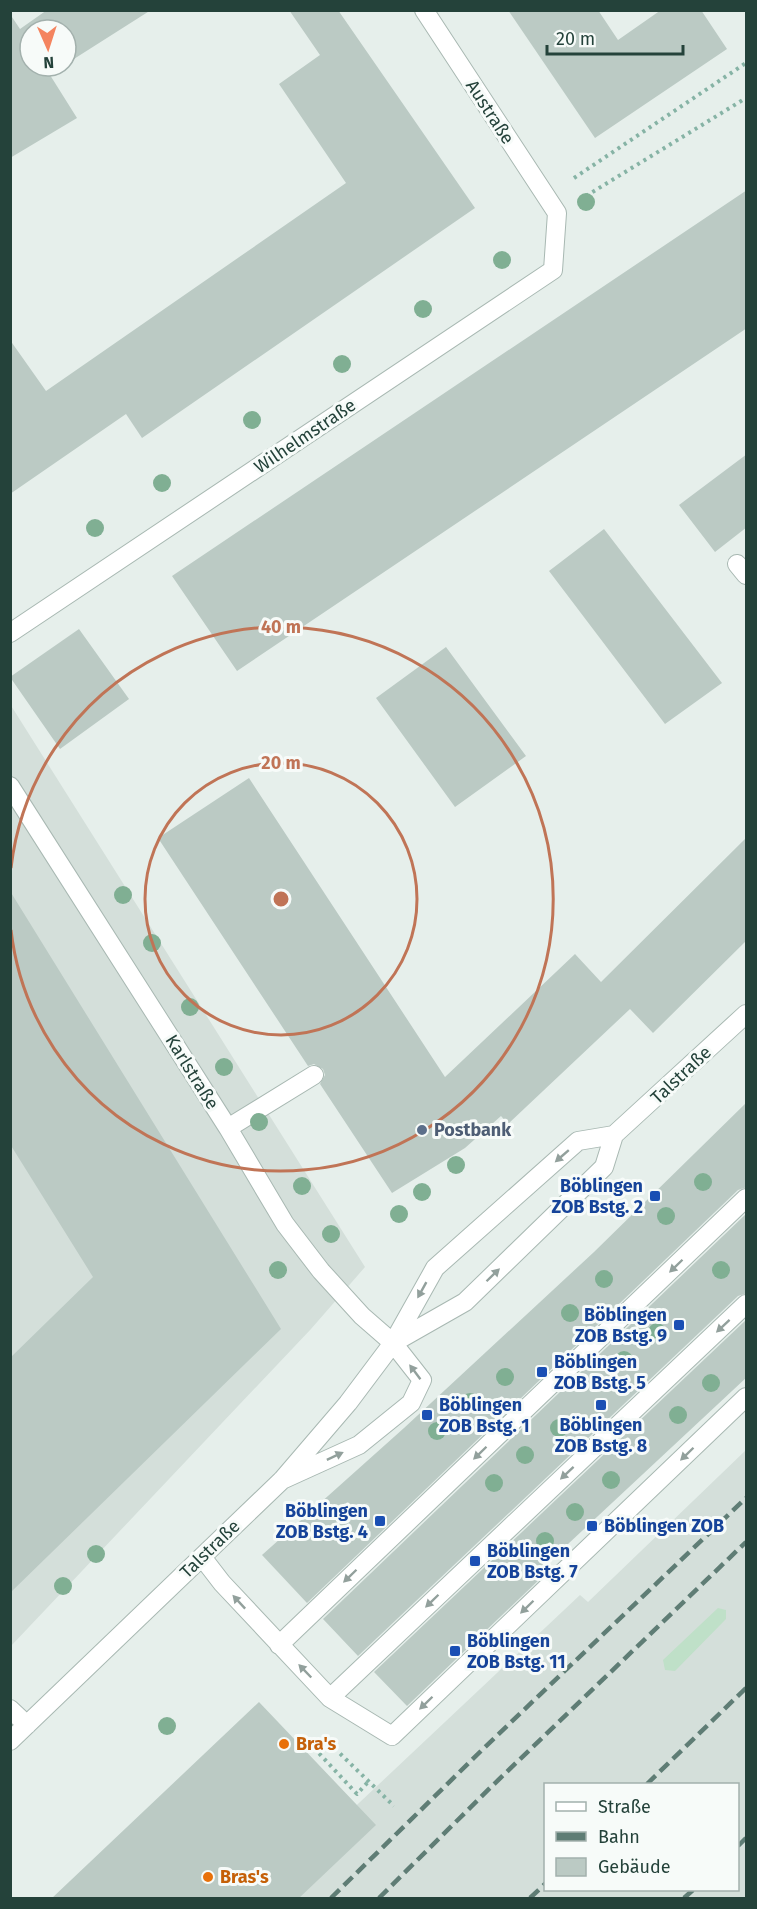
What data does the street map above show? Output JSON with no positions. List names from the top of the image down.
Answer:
{
  "streets": {
    "street": [
      "Austraße",
      "Wilhelmstraße",
      "Karlstraße",
      "Talstraße"
    ]
  },
  "crossings": [
    ["Austraße", "Wilhelmstraße"],
    ["Karlstraße", "Talstraße"]
  ],
  "places": {
    "other": ["Postbank", "Bra's", "Bras's"],
    "transit": [
      "Böblingen ZOB Bstg. 2",
      "Böblingen ZOB Bstg. 9",
      "Böblingen ZOB Bstg. 5",
      "Böblingen ZOB Bstg. 8",
      "Böblingen ZOB Bstg. 1",
      "Böblingen ZOB Bstg. 4",
      "Böblingen ZOB",
      "Böblingen ZOB Bstg. 7",
      "Böblingen ZOB Bstg. 11"
    ]
  },
  "legend": ["Straße", "Bahn", "Gebäude"],
  "scale_bar": "20 m",
  "north": "bottom",
  "rings": ["40 m", "20 m"]
}
